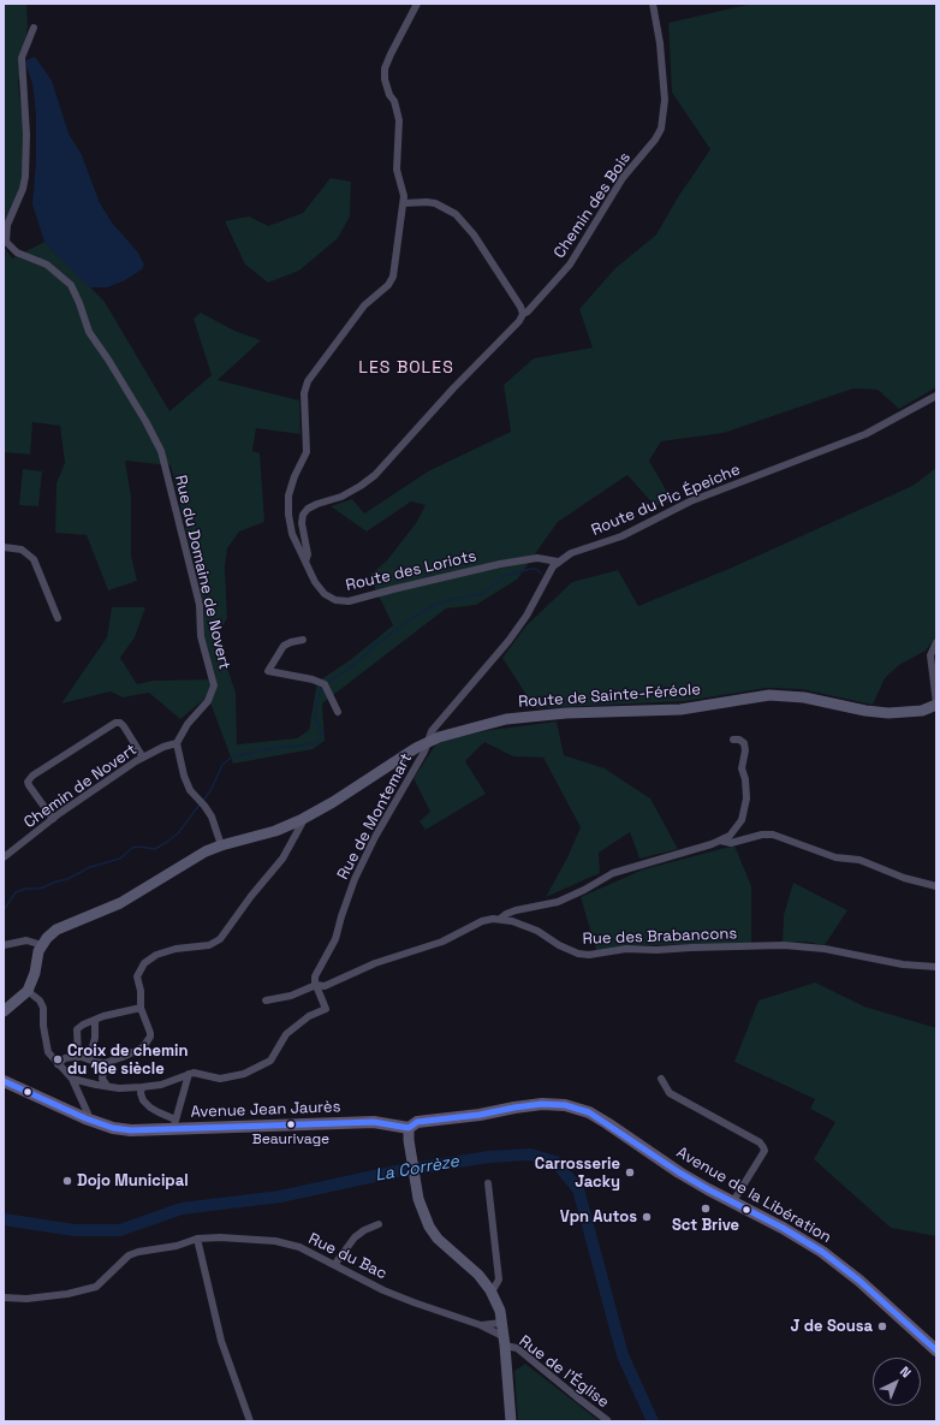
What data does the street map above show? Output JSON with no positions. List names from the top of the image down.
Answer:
{
  "streets": {
    "main road": ["Route de Sainte-Féréole", "Avenue Jean Jaurès", "Avenue de la Libération"],
    "street": [
      "Chemin des Bois",
      "Route du Pic Épeiche",
      "Route des Loriots",
      "Rue du Domaine de Novert",
      "Chemin de Novert",
      "Rue de Montemart",
      "Rue des Brabancons",
      "Rue du Bac",
      "Rue de l'Église"
    ]
  },
  "crossings": [
    ["Chemin des Bois", "Route des Loriots"],
    ["Route du Pic Épeiche", "Route des Loriots"],
    ["Rue du Domaine de Novert", "Chemin de Novert"],
    ["Route de Sainte-Féréole", "Rue de Montemart"],
    ["Rue de Montemart", "Rue des Brabancons"],
    ["Avenue Jean Jaurès", "Avenue de la Libération"],
    ["Rue du Bac", "Rue de l'Église"]
  ],
  "districts": ["LES BOLES"],
  "water": ["La Corrèze"],
  "places": [
    "Croix de chemin du 16e siècle",
    "Beaurivage",
    "Carrosserie Jacky",
    "Dojo Municipal",
    "Sct Brive",
    "Vpn Autos",
    "J de Sousa"
  ],
  "north": "top right"
}
